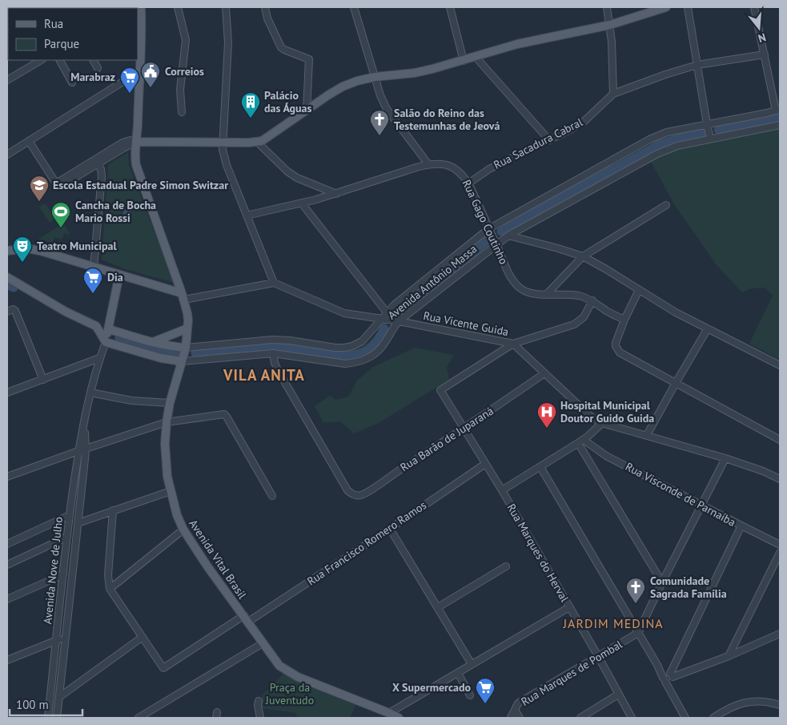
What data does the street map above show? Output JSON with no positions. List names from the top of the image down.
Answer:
{
  "streets": {
    "main road": ["Avenida Antônio Massa", "Avenida Vital Brasil", "Avenida Nove de Julho"],
    "street": [
      "Rua Sacadura Cabral",
      "Rua Gago Coutinho",
      "Rua Vicente Guida",
      "Rua Barão de Juparaná",
      "Rua Visconde de Parnaíba",
      "Rua Francisco Romero Ramos",
      "Rua Marques do Herval",
      "Rua Marques de Pombal"
    ]
  },
  "crossings": [
    ["Rua Sacadura Cabral", "Rua Gago Coutinho"],
    ["Rua Gago Coutinho", "Avenida Antônio Massa"],
    ["Avenida Antônio Massa", "Rua Vicente Guida"],
    ["Avenida Antônio Massa", "Rua Barão de Juparaná"],
    ["Avenida Antônio Massa", "Avenida Vital Brasil"],
    ["Avenida Antônio Massa", "Avenida Nove de Julho"],
    ["Rua Vicente Guida", "Rua Marques do Herval"],
    ["Rua Barão de Juparaná", "Rua Marques do Herval"],
    ["Rua Francisco Romero Ramos", "Rua Marques do Herval"],
    ["Rua Francisco Romero Ramos", "Avenida Vital Brasil"],
    ["Rua Marques do Herval", "Rua Marques de Pombal"]
  ],
  "districts": ["VILA ANITA", "JARDIM MEDINA"],
  "parks": ["Praça da Juventudo"],
  "places": {
    "public building": ["Correios"],
    "supermarket": ["Marabraz", "Dia", "X Supermercado"],
    "building": ["Palácio das Águas"],
    "church": ["Salão do Reino das Testemunhas de Jeová", "Comunidade Sagrada Família"],
    "school or university": ["Escola Estadual Padre Simon Switzar"],
    "sports": ["Cancha de Bocha Mario Rossi"],
    "theatre": ["Teatro Municipal"],
    "hospital": ["Hospital Municipal Doutor Guido Guida"]
  },
  "legend": ["Rua", "Parque"],
  "scale_bar": "100 m",
  "north": "bottom"
}
